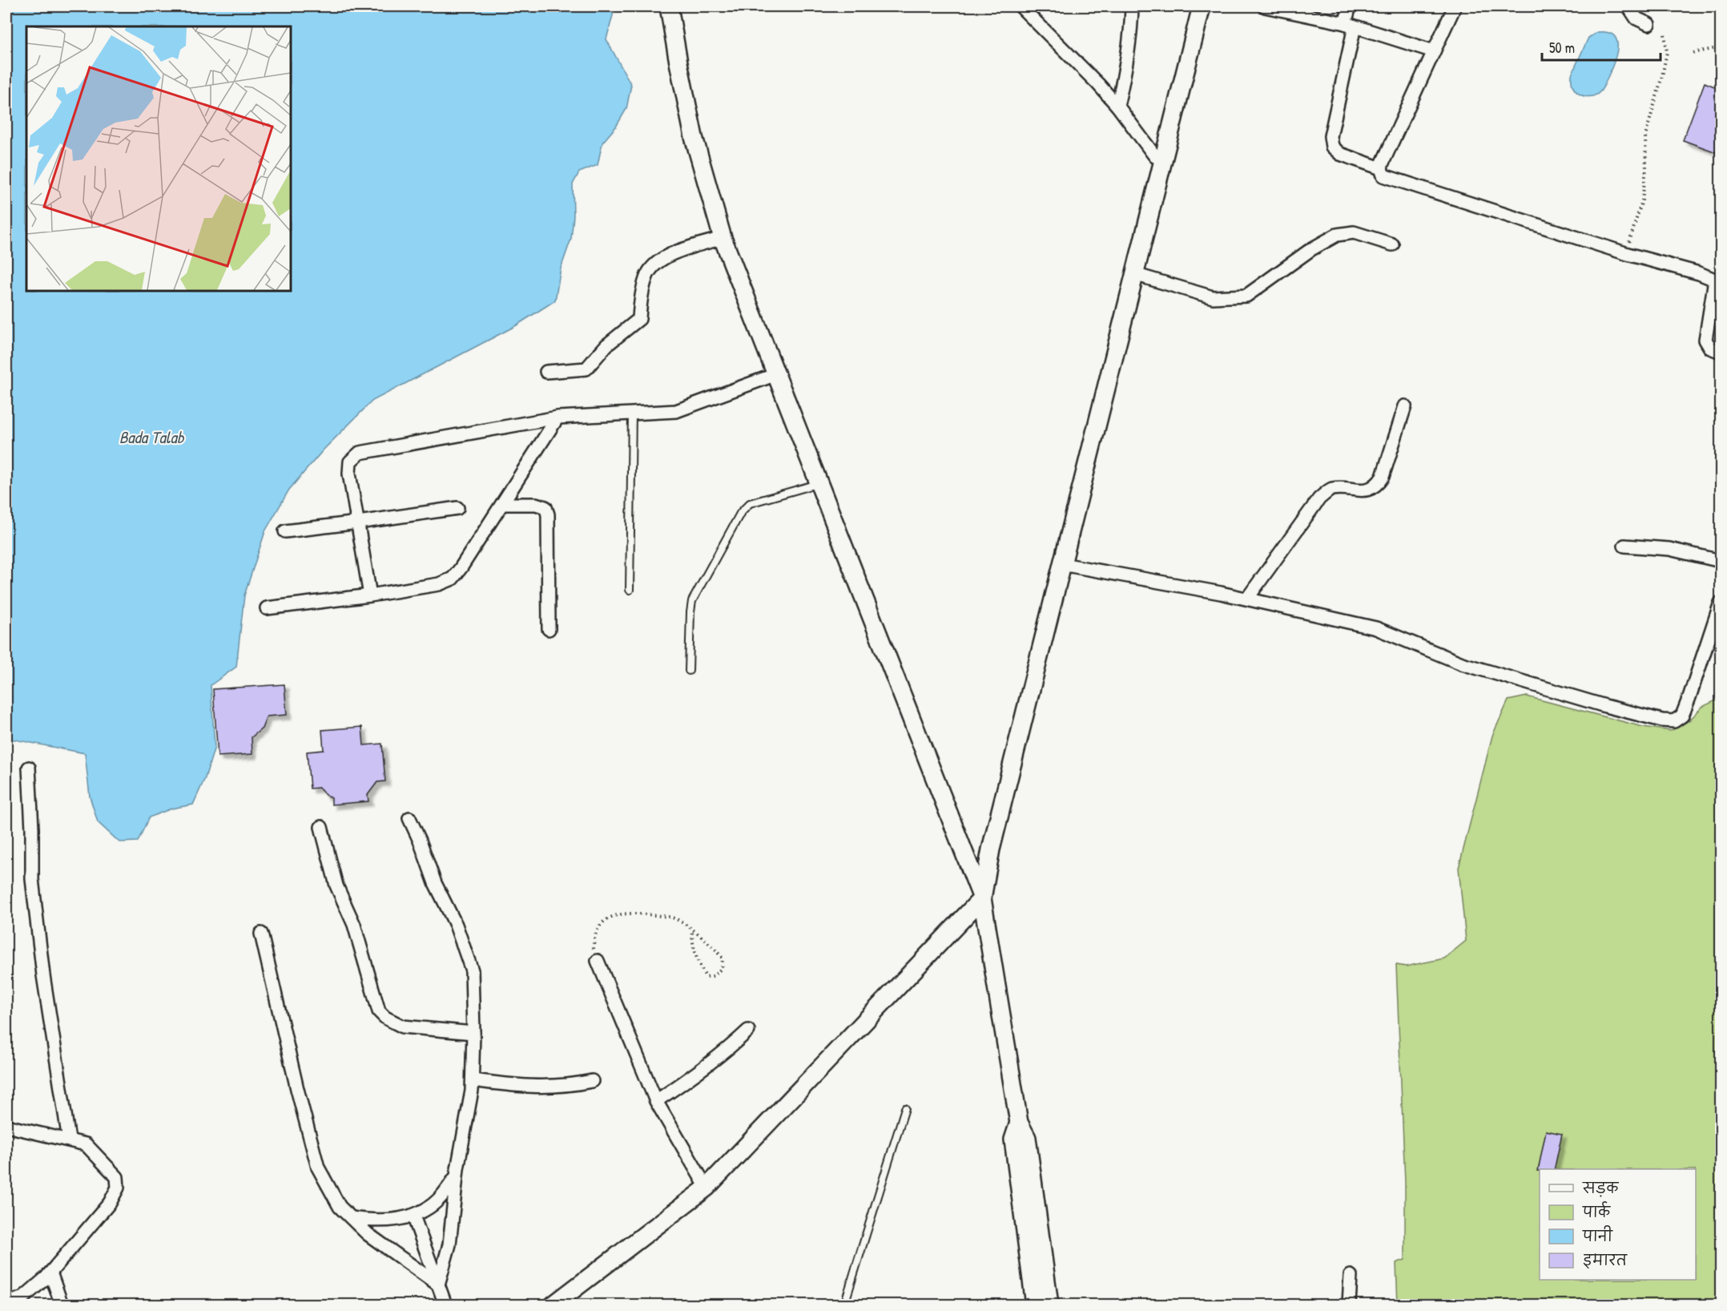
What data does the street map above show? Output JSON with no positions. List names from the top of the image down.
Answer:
{
  "water": ["Bada Talab"],
  "legend": [
    "सड़क",
    "पार्क",
    "पानी",
    "इमारत"
  ],
  "scale_bar": "50 m"
}
